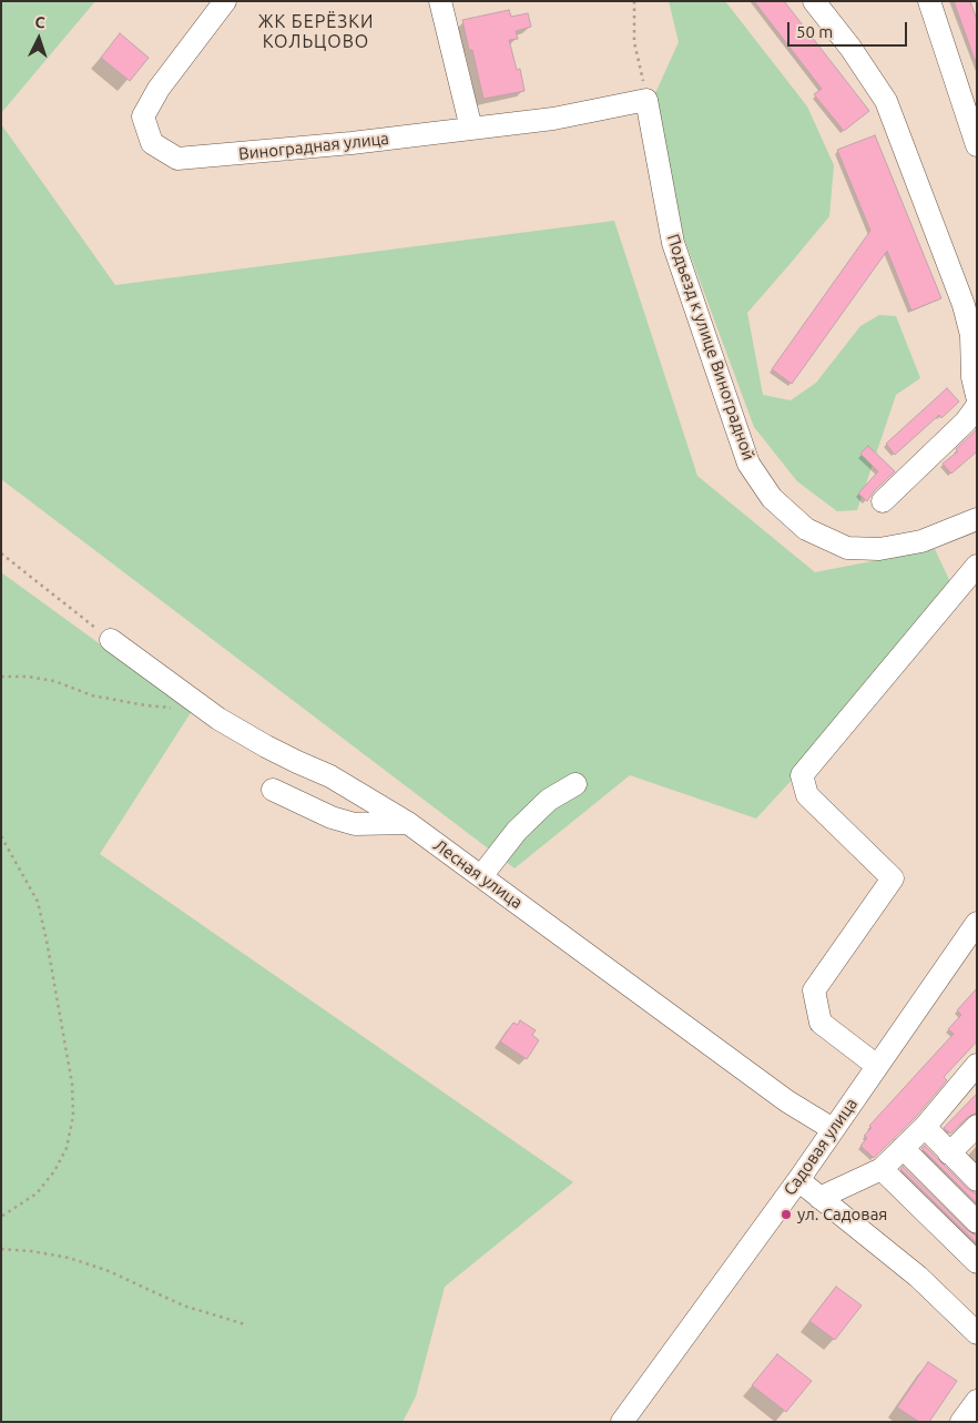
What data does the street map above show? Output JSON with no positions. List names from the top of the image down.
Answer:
{
  "streets": {
    "street": [
      "Виноградная улица",
      "Подъезд к улице Виноградной",
      "Лесная улица",
      "Садовая улица"
    ]
  },
  "crossings": [
    ["Виноградная улица", "Подъезд к улице Виноградной"],
    ["Лесная улица", "Садовая улица"]
  ],
  "districts": ["ЖК БЕРЁЗКИ КОЛЬЦОВО"],
  "places": ["ул. Садовая"],
  "scale_bar": "50 m",
  "north": "top"
}
